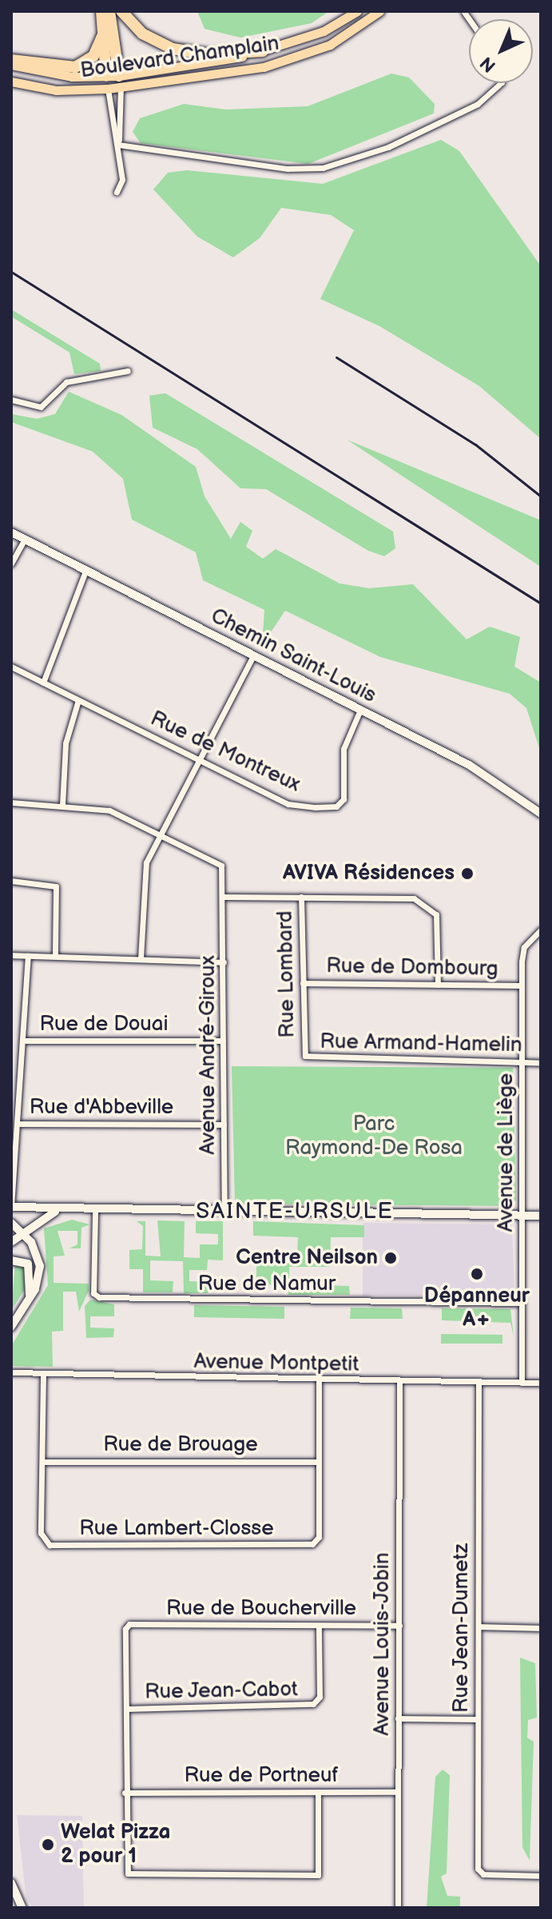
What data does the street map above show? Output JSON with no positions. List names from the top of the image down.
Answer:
{
  "streets": {
    "main road": ["Boulevard Champlain"],
    "street": [
      "Chemin Saint-Louis",
      "Rue de Montreux",
      "Rue de Dombourg",
      "Rue Lombard",
      "Rue de Douai",
      "Rue Armand-Hamelin",
      "Avenue André-Giroux",
      "Rue d'Abbeville",
      "Avenue de Liège",
      "Rue de Namur",
      "Avenue Montpetit",
      "Rue de Brouage",
      "Rue Lambert-Closse",
      "Rue de Boucherville",
      "Rue Jean-Dumetz",
      "Avenue Louis-Jobin",
      "Rue Jean-Cabot",
      "Rue de Portneuf"
    ]
  },
  "crossings": [
    ["Chemin Saint-Louis", "Rue de Montreux"],
    ["Rue de Dombourg", "Rue Lombard"],
    ["Rue de Dombourg", "Avenue de Liège"],
    ["Rue Lombard", "Rue Armand-Hamelin"],
    ["Rue de Douai", "Avenue André-Giroux"],
    ["Rue Armand-Hamelin", "Avenue de Liège"],
    ["Avenue André-Giroux", "Rue d'Abbeville"],
    ["Avenue de Liège", "Rue de Namur"],
    ["Avenue de Liège", "Avenue Montpetit"],
    ["Avenue Montpetit", "Rue Lambert-Closse"],
    ["Avenue Montpetit", "Rue Jean-Dumetz"],
    ["Avenue Montpetit", "Avenue Louis-Jobin"],
    ["Rue de Brouage", "Rue Lambert-Closse"],
    ["Rue de Boucherville", "Avenue Louis-Jobin"],
    ["Rue de Boucherville", "Rue Jean-Cabot"],
    ["Avenue Louis-Jobin", "Rue de Portneuf"]
  ],
  "districts": ["SAINTE-URSULE"],
  "parks": ["Parc Raymond-De Rosa"],
  "places": [
    "AVIVA Résidences",
    "Centre Neilson",
    "Dépanneur A+",
    "Welat Pizza 2 pour 1"
  ],
  "north": "bottom left"
}
